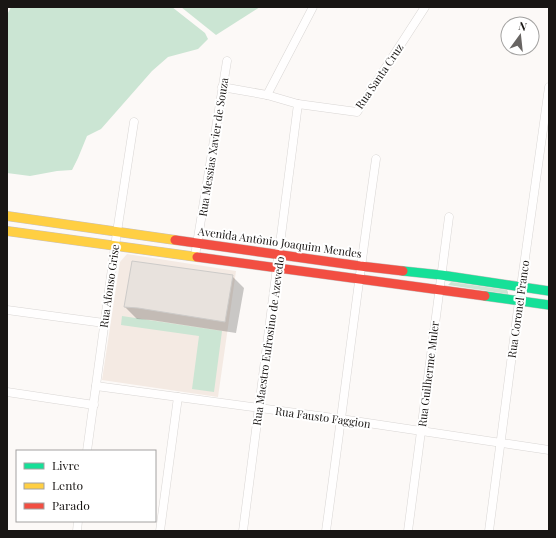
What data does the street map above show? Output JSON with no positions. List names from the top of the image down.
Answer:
{
  "streets": {
    "main road": ["Avenida Antônio Joaquim Mendes"],
    "street": [
      "Rua Santa Cruz",
      "Rua Messias Xavier de Souza",
      "Rua Afonso Grise",
      "Rua Coronel Franco",
      "Rua Maestro Eufrosino de Azevedo",
      "Rua Guilherme Muler",
      "Rua Fausto Faggion"
    ]
  },
  "crossings": [
    ["Rua Santa Cruz", "Rua Messias Xavier de Souza"],
    ["Rua Santa Cruz", "Rua Maestro Eufrosino de Azevedo"],
    ["Rua Messias Xavier de Souza", "Avenida Antônio Joaquim Mendes"],
    ["Avenida Antônio Joaquim Mendes", "Rua Afonso Grise"],
    ["Avenida Antônio Joaquim Mendes", "Rua Coronel Franco"],
    ["Avenida Antônio Joaquim Mendes", "Rua Maestro Eufrosino de Azevedo"],
    ["Avenida Antônio Joaquim Mendes", "Rua Guilherme Muler"],
    ["Rua Afonso Grise", "Rua Fausto Faggion"],
    ["Rua Coronel Franco", "Rua Fausto Faggion"],
    ["Rua Maestro Eufrosino de Azevedo", "Rua Fausto Faggion"],
    ["Rua Guilherme Muler", "Rua Fausto Faggion"]
  ],
  "legend": ["Livre", "Lento", "Parado"],
  "north": "top"
}
